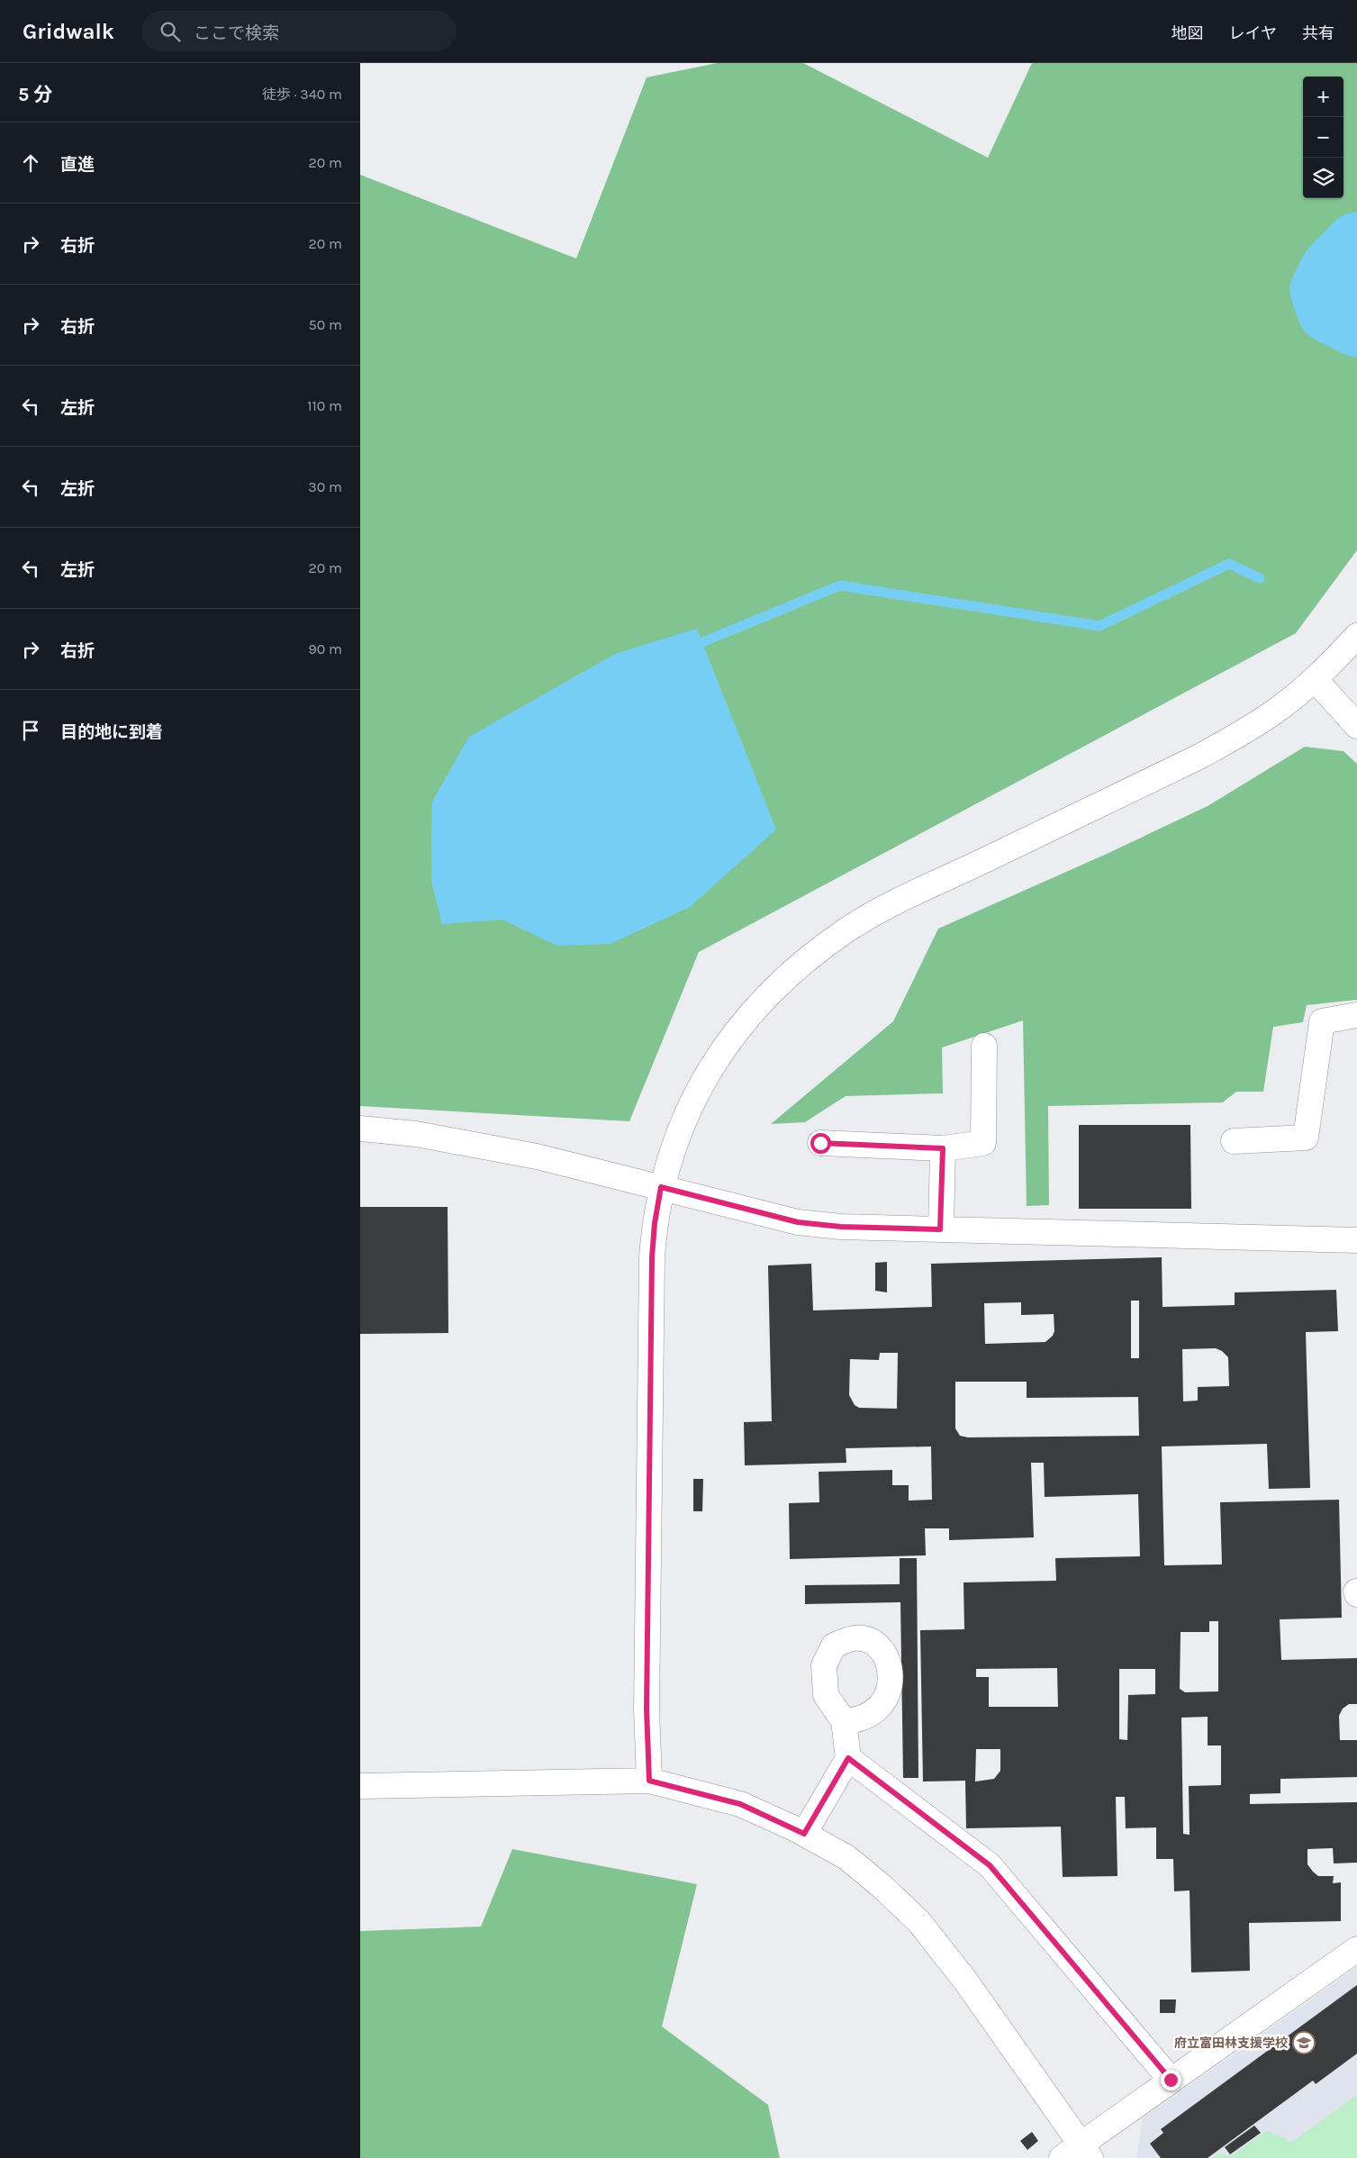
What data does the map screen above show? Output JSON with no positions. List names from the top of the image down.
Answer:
{
  "places": {
    "school or university": ["府立富田林支援学校"]
  },
  "page": {
    "header": "Gridwalk",
    "search": "ここで検索",
    "nav": ["地図", "レイヤ", "共有"],
    "heading": ["5 分", "徒歩 · 340 m"],
    "map_buttons": ["+", "−"],
    "list": [
      ["直進", "20 m"],
      ["右折", "20 m"],
      ["右折", "50 m"],
      ["左折", "110 m"],
      ["左折", "30 m"],
      ["左折", "20 m"],
      ["右折", "90 m"],
      "目的地に到着"
    ]
  }
}
